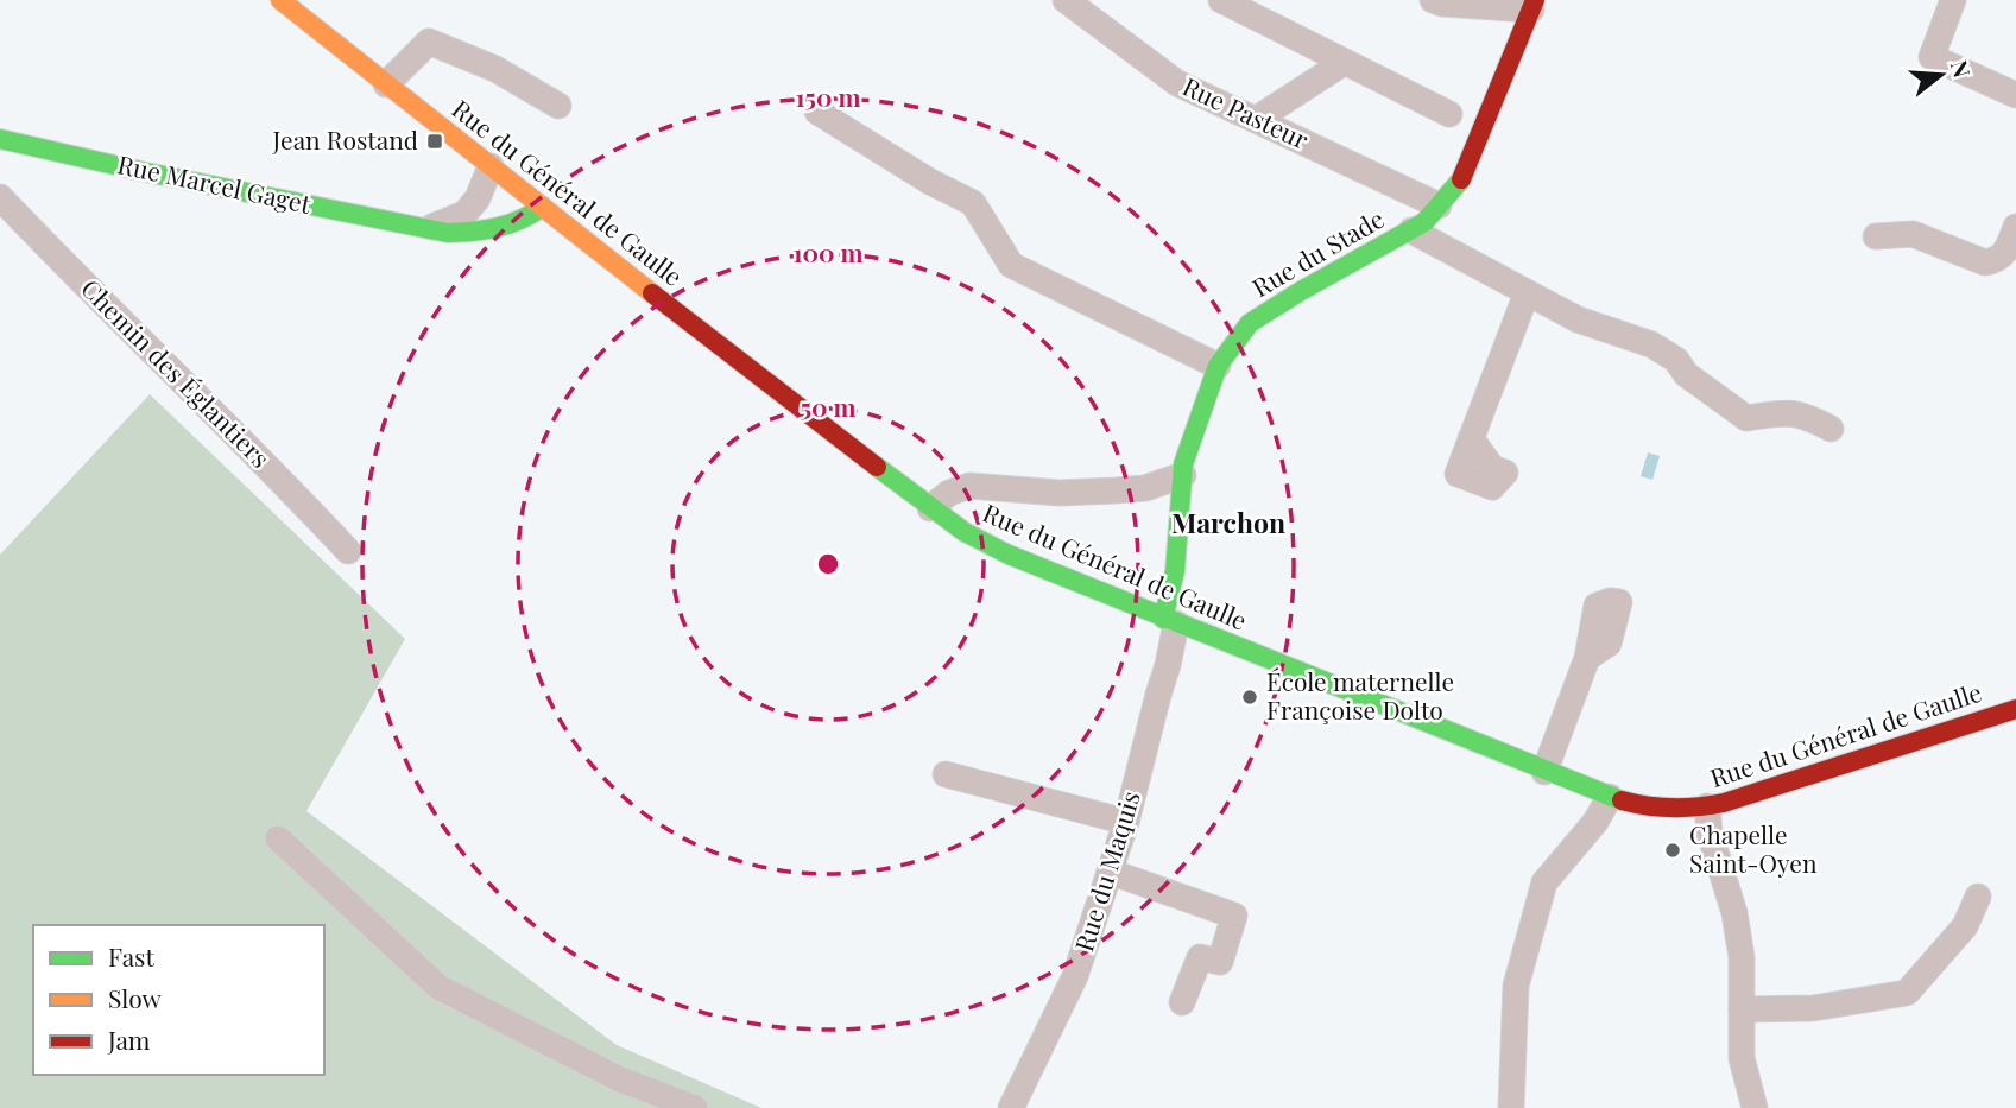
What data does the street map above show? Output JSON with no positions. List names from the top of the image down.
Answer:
{
  "streets": {
    "main road": ["Rue Marcel Gaget", "Rue du Général de Gaulle", "Rue du Stade"],
    "street": ["Rue Pasteur", "Chemin des Églantiers", "Rue du Maquis"]
  },
  "crossings": [
    ["Rue Pasteur", "Rue du Stade"],
    ["Rue Marcel Gaget", "Rue du Général de Gaulle"],
    ["Rue du Général de Gaulle", "Rue du Stade"],
    ["Rue du Général de Gaulle", "Rue du Maquis"],
    ["Rue du Stade", "Rue du Maquis"]
  ],
  "districts": ["Marchon"],
  "places": {
    "transit": ["Jean Rostand"],
    "other": ["École maternelle Françoise Dolto", "Chapelle Saint-Oyen"]
  },
  "legend": ["Fast", "Slow", "Jam"],
  "north": "right",
  "rings": ["150 m", "100 m", "50 m"]
}
